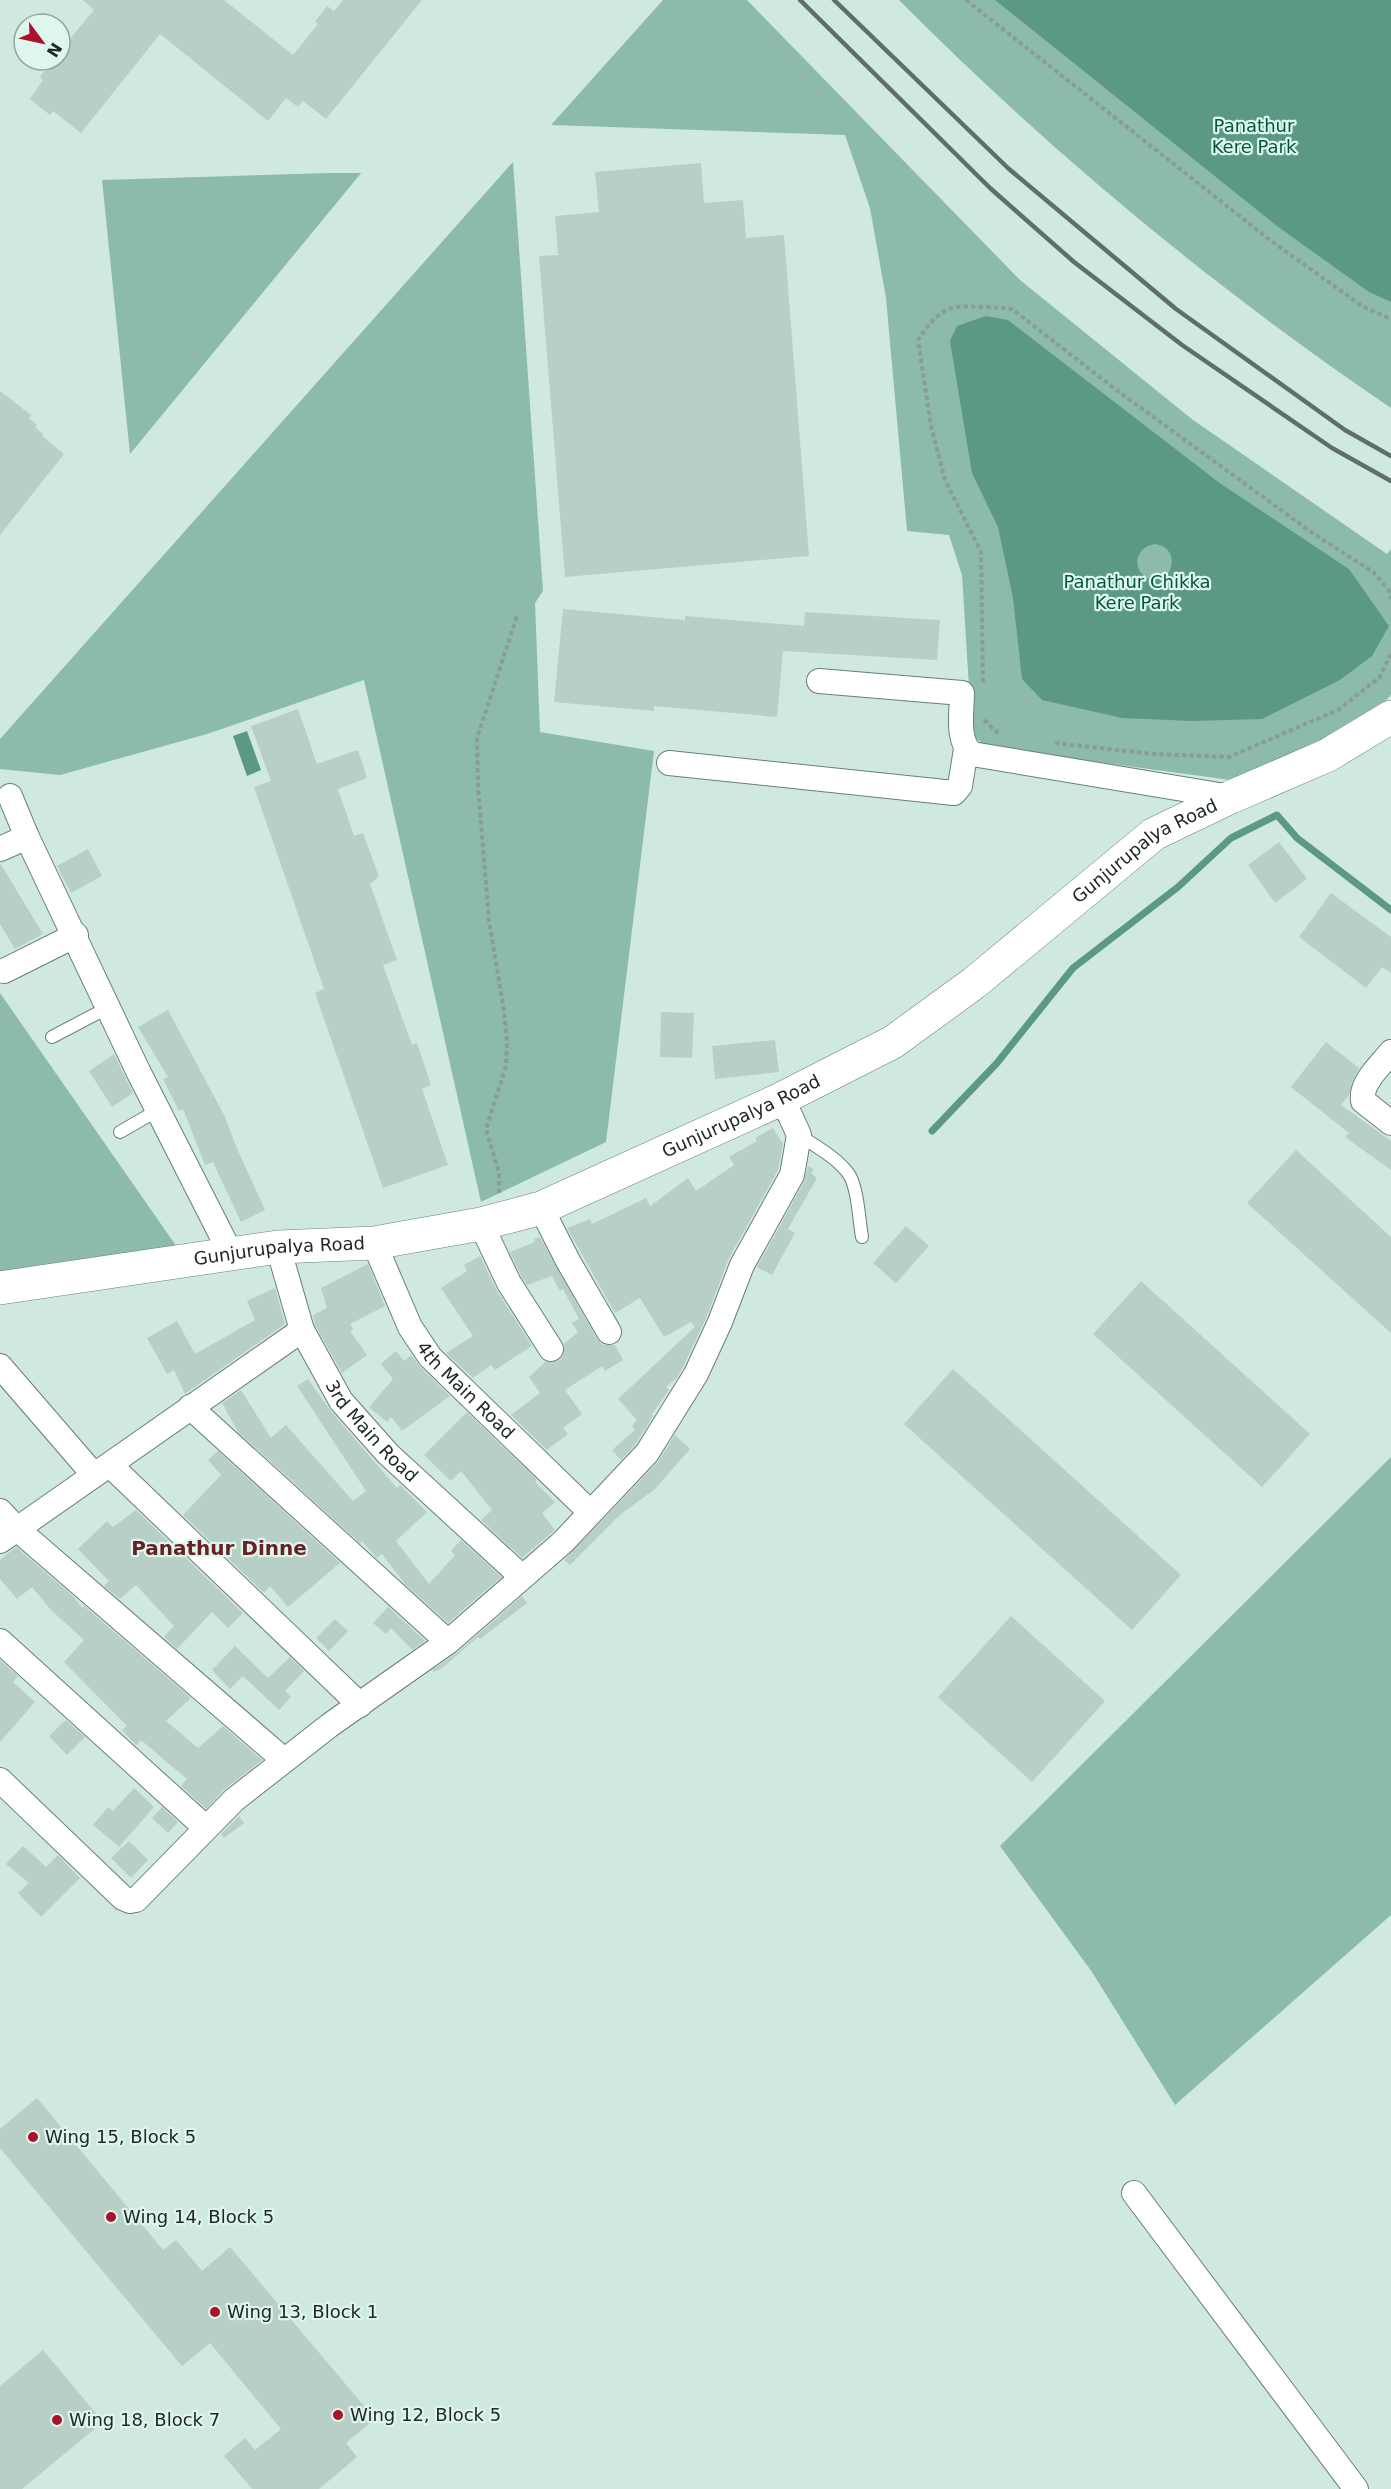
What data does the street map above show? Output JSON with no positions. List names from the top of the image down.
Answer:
{
  "streets": {
    "street": ["Gunjurupalya Road", "4th Main Road", "3rd Main Road"]
  },
  "crossings": [
    ["Gunjurupalya Road", "4th Main Road"],
    ["Gunjurupalya Road", "3rd Main Road"]
  ],
  "districts": ["Panathur Dinne"],
  "parks": ["Panathur Kere Park", "Panathur Chikka Kere Park"],
  "places": [
    "Wing 15, Block 5",
    "Wing 14, Block 5",
    "Wing 13, Block 1",
    "Wing 12, Block 5",
    "Wing 18, Block 7"
  ],
  "north": "bottom right"
}
